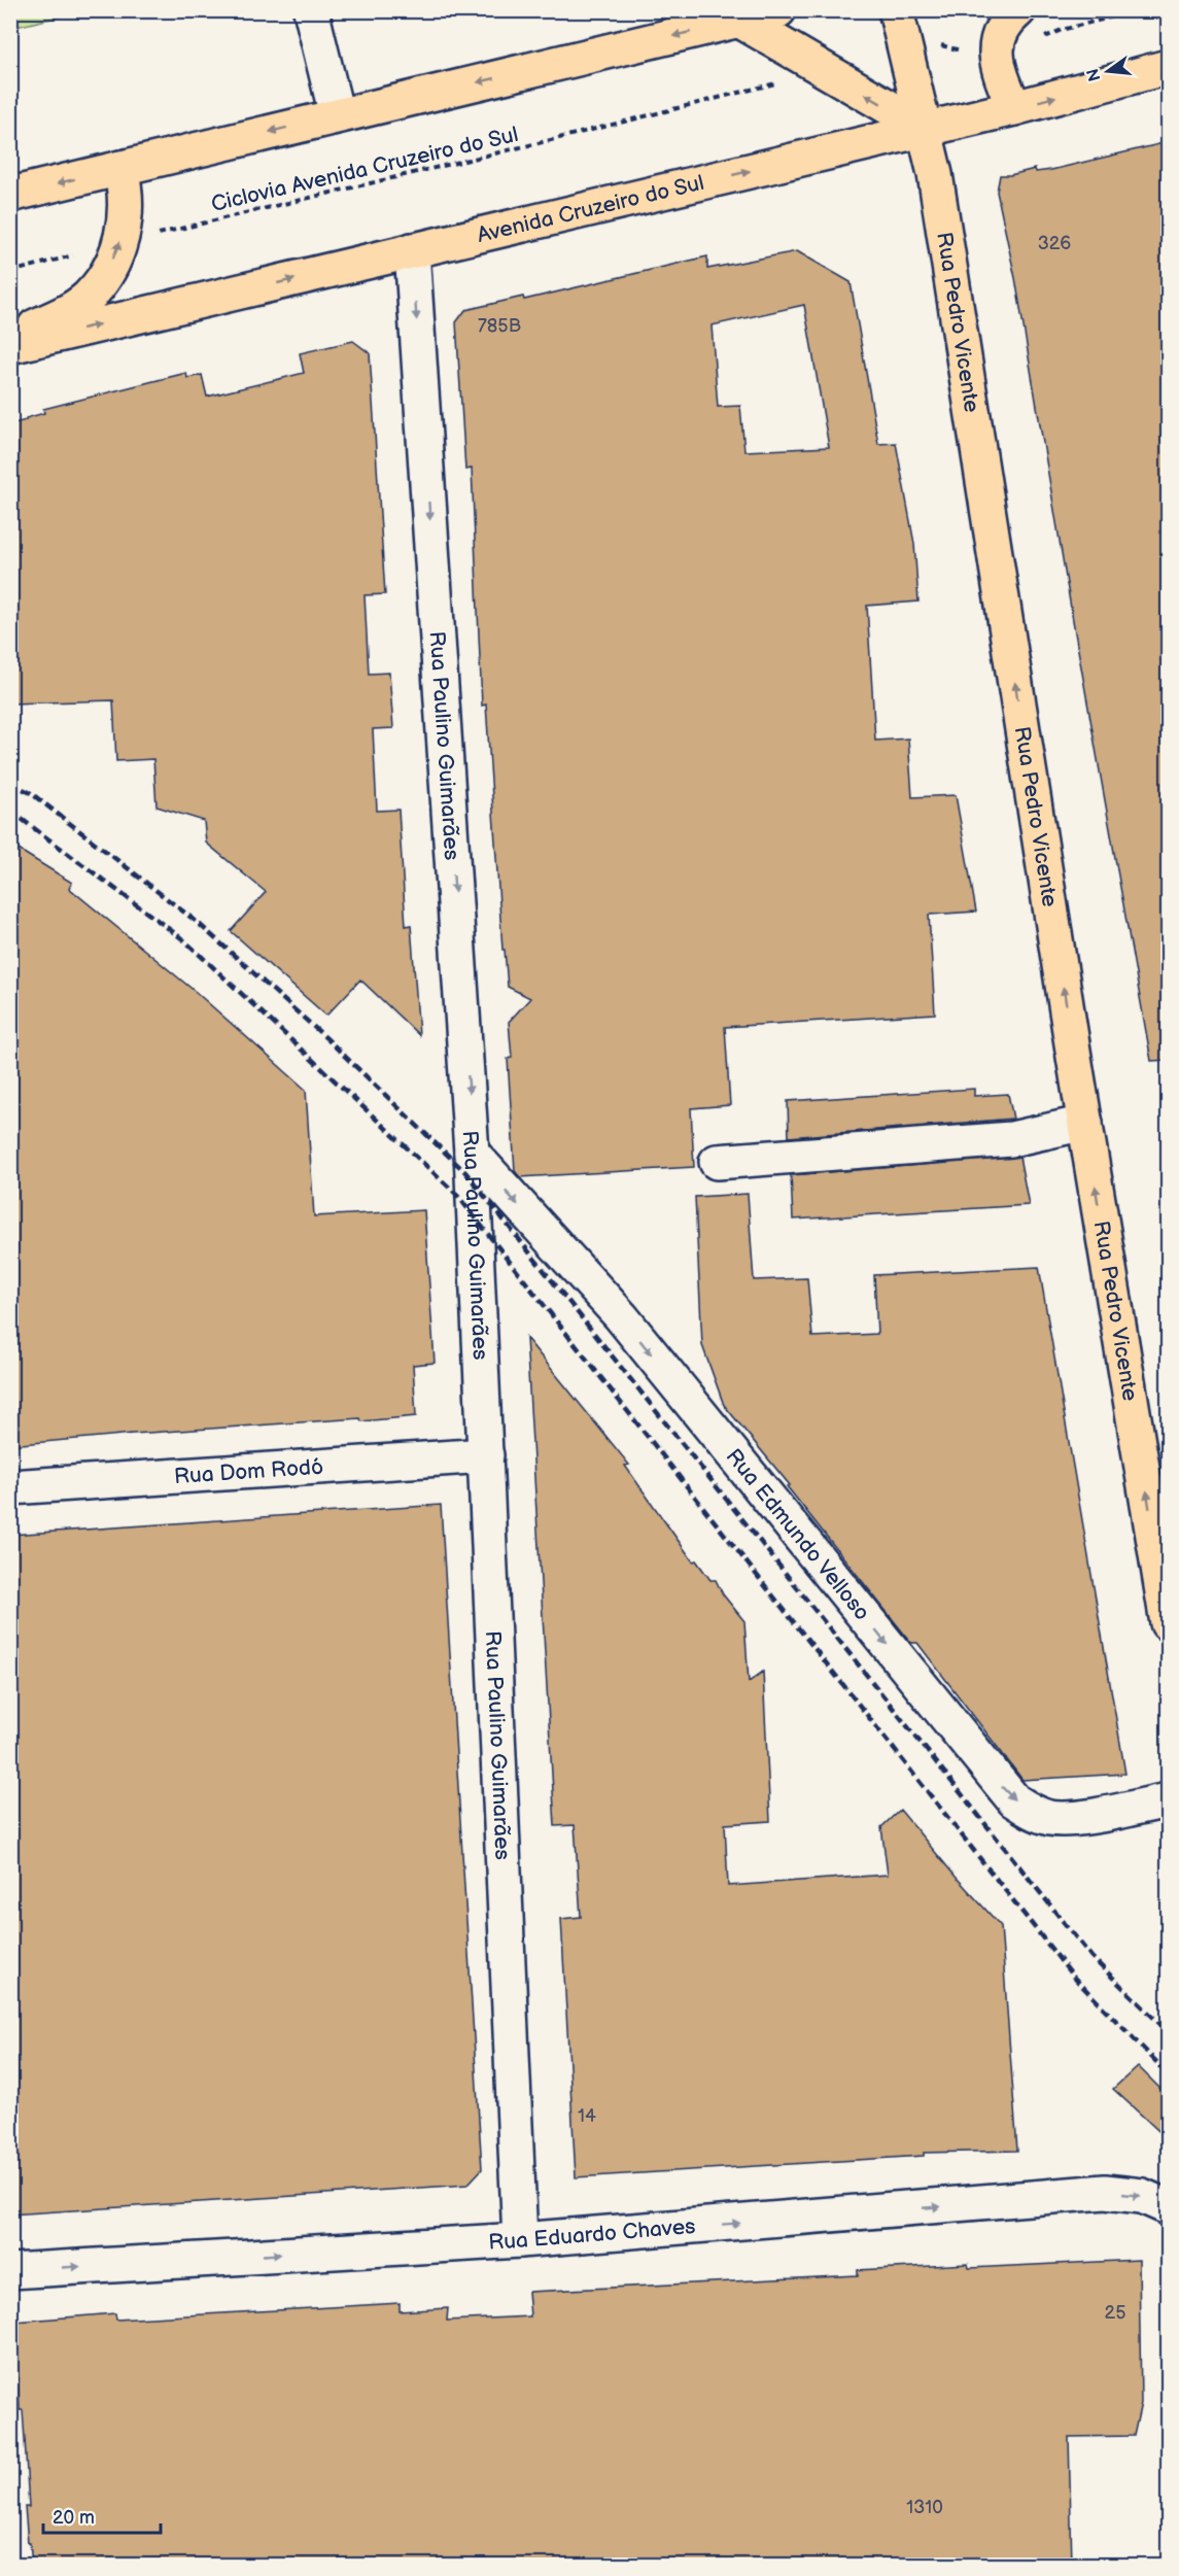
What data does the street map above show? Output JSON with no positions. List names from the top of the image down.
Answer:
{
  "streets": {
    "main road": ["Avenida Cruzeiro do Sul", "Rua Pedro Vicente"],
    "street": [
      "Rua Paulino Guimarães",
      "Rua Dom Rodó",
      "Rua Edmundo Velloso",
      "Rua Eduardo Chaves"
    ],
    "path": ["Ciclovia Avenida Cruzeiro do Sul"]
  },
  "crossings": [
    ["Avenida Cruzeiro do Sul", "Rua Pedro Vicente"],
    ["Avenida Cruzeiro do Sul", "Rua Paulino Guimarães"],
    ["Rua Paulino Guimarães", "Rua Dom Rodó"],
    ["Rua Paulino Guimarães", "Rua Edmundo Velloso"],
    ["Rua Paulino Guimarães", "Rua Eduardo Chaves"]
  ],
  "one_way": [
    "Rua Pedro Vicente",
    "Rua Paulino Guimarães",
    "Rua Edmundo Velloso",
    "Rua Eduardo Chaves"
  ],
  "house_numbers": [
    "326",
    "785B",
    "14",
    "25",
    "1310"
  ],
  "scale_bar": "20 m",
  "north": "left"
}
